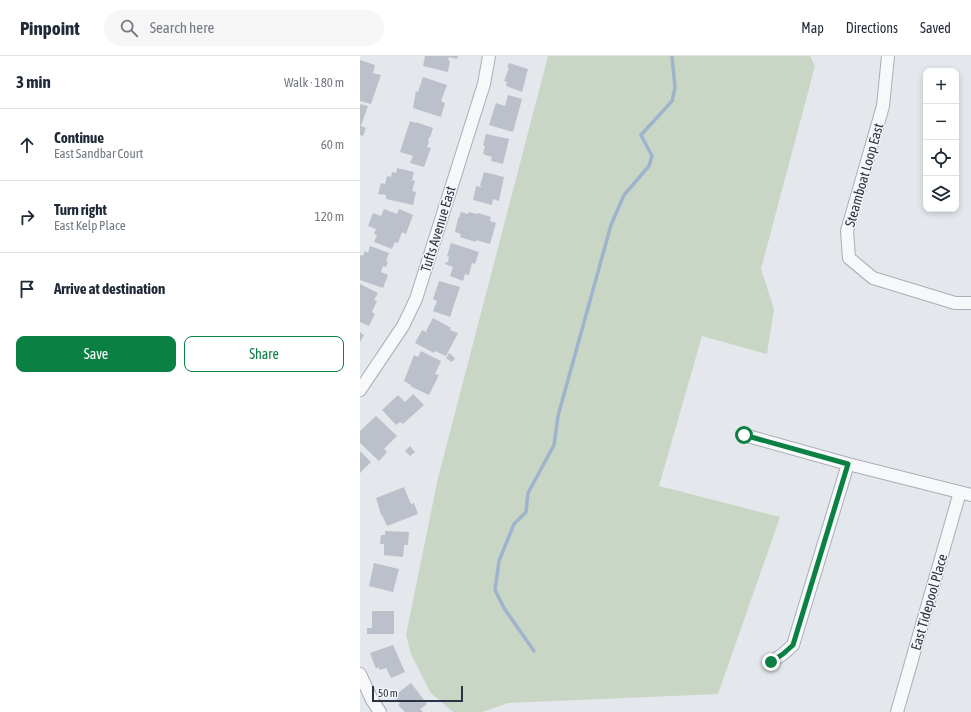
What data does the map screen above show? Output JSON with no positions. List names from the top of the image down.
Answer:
{
  "streets": {
    "street": ["Steamboat Loop East", "Tufts Avenue East", "East Tidepool Place"]
  },
  "scale_bar": "50 m",
  "page": {
    "header": "Pinpoint",
    "search": "Search here",
    "nav": ["Map", "Directions", "Saved"],
    "heading": ["3 min", "Walk · 180 m"],
    "map_buttons": ["+", "−"],
    "list": [
      ["Continue", "East Sandbar Court", "60 m"],
      ["Turn right", "East Kelp Place", "120 m"],
      "Arrive at destination"
    ],
    "buttons": ["Save", "Share"],
    "scale": "50 m"
  }
}
